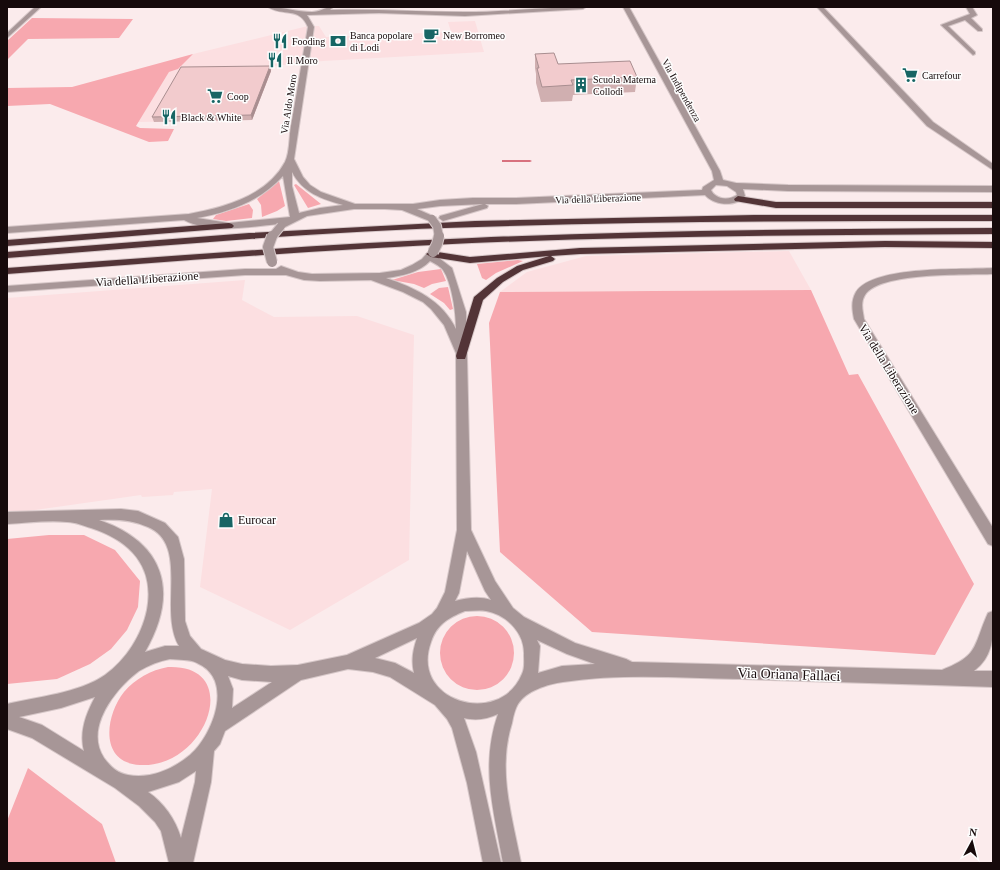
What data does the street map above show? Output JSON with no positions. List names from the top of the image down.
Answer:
{
  "streets": {
    "street": [
      "Via Indipendenza",
      "Via Aldo Moro",
      "Via della Liberazione",
      "Via Oriana Fallaci"
    ]
  },
  "crossings": [
    ["Via Indipendenza", "Via della Liberazione"]
  ],
  "places": {
    "cafe": ["New Borromeo"],
    "restaurant": ["Fooding", "Il Moro", "Black & White"],
    "bank": ["Banca popolare di Lodi"],
    "supermarket": ["Carrefour", "Coop"],
    "building": ["Scuola Materna Collodi"],
    "shop": ["Eurocar"]
  },
  "north": "top"
}
